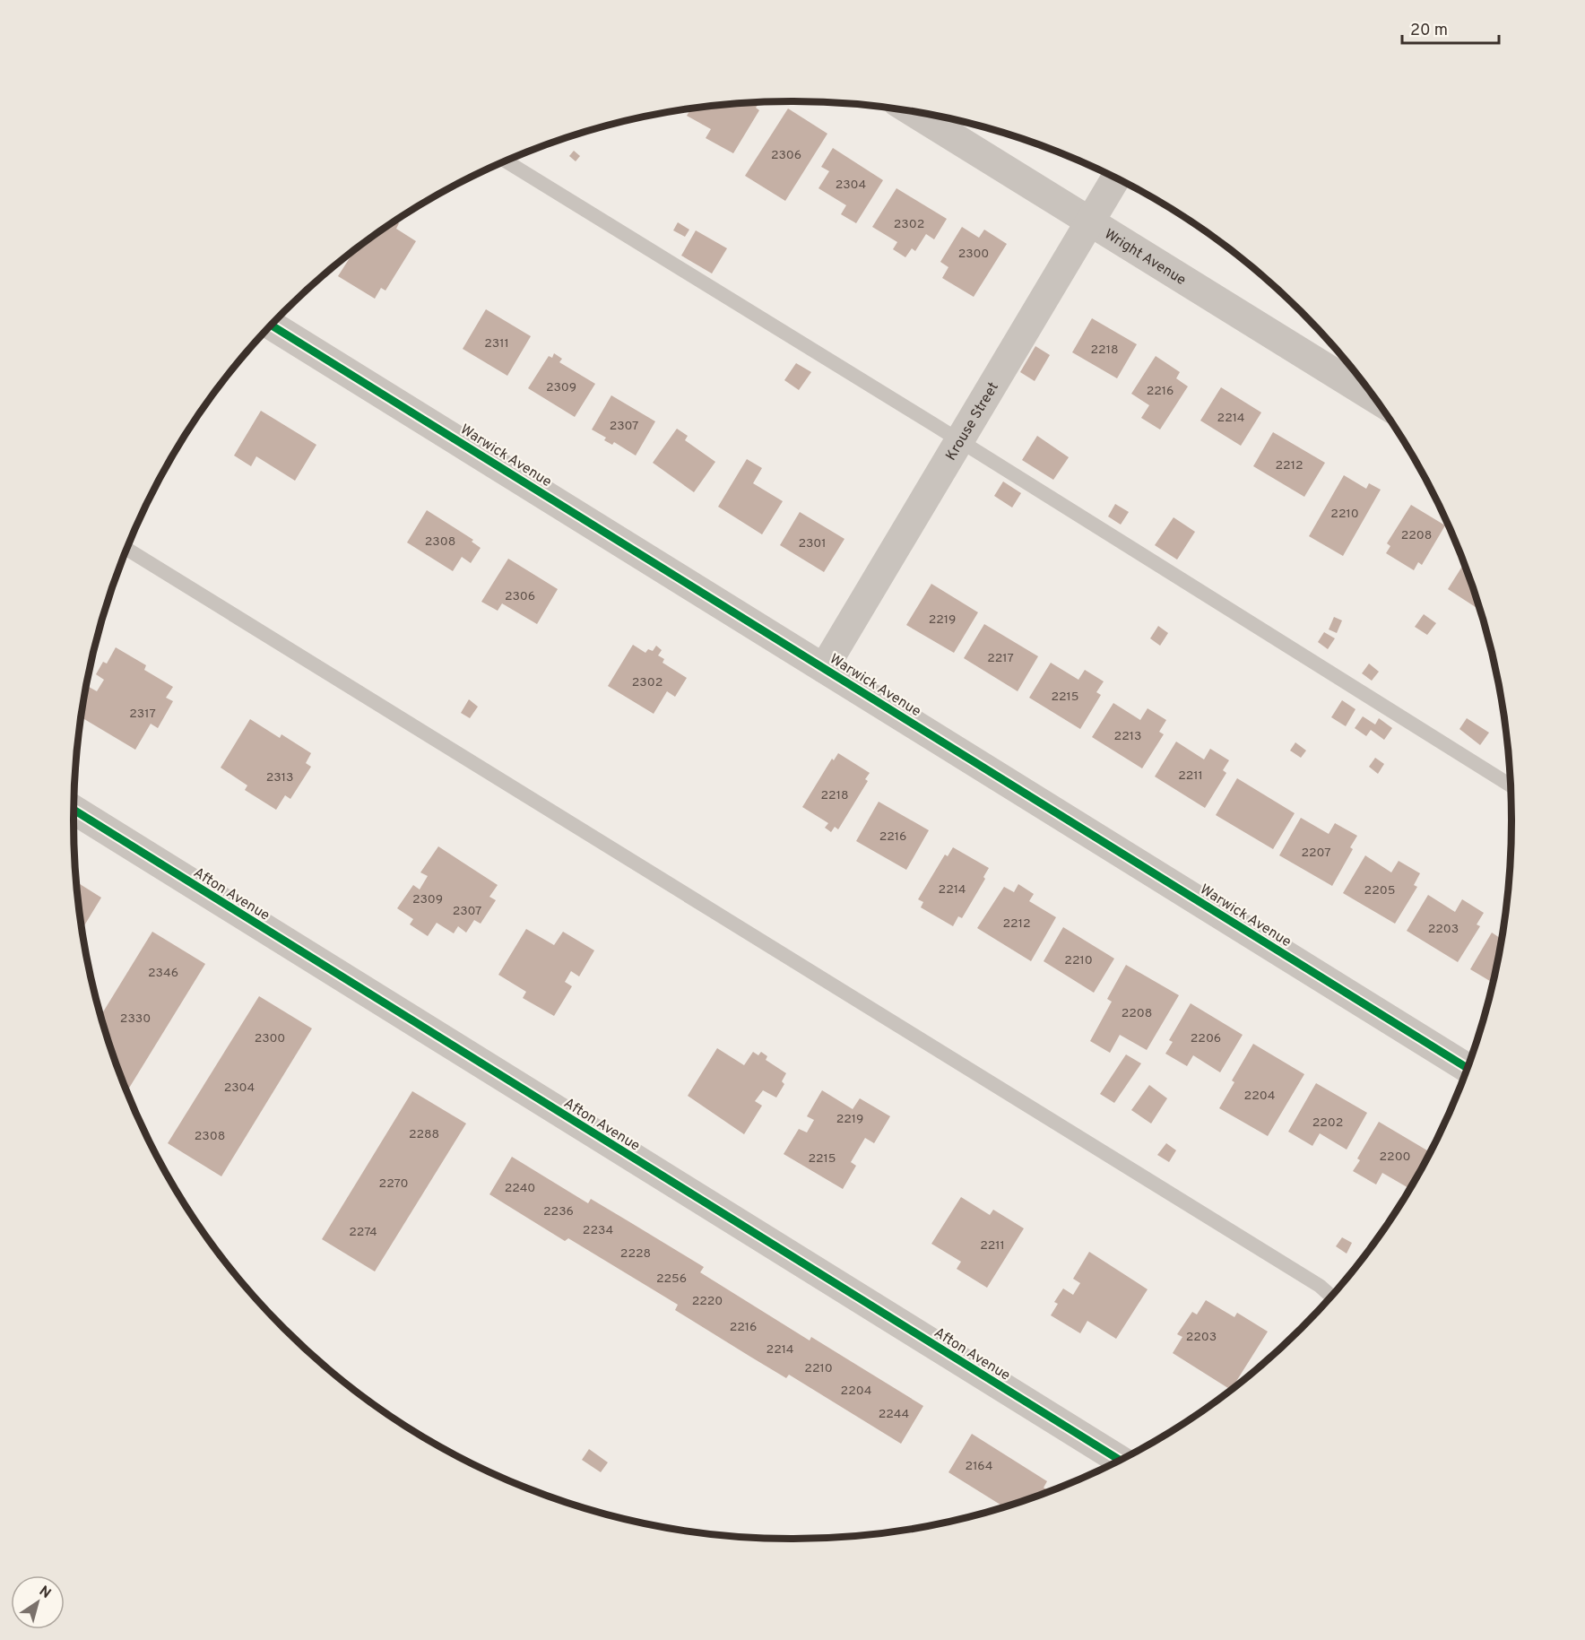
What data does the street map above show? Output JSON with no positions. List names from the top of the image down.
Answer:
{
  "streets": {
    "street": [
      "Wright Avenue",
      "Krouse Street",
      "Warwick Avenue",
      "Afton Avenue"
    ]
  },
  "crossings": [
    ["Wright Avenue", "Krouse Street"],
    ["Krouse Street", "Warwick Avenue"]
  ],
  "house_numbers": [
    "2306",
    "2304",
    "2302",
    "2300",
    "2311",
    "2218",
    "2309",
    "2216",
    "2214",
    "2307",
    "2212",
    "2210",
    "2208",
    "2308",
    "2301",
    "2306",
    "2219",
    "2217",
    "2302",
    "2215",
    "2317",
    "2213",
    "2211",
    "2313",
    "2218",
    "2216",
    "2207",
    "2214",
    "2205",
    "2309",
    "2307",
    "2212",
    "2203",
    "2210",
    "2346",
    "2208",
    "2330",
    "2300",
    "2206",
    "2304",
    "2204",
    "2219",
    "2202",
    "2288",
    "2308",
    "2200",
    "2215",
    "2270",
    "2240",
    "2236",
    "2234",
    "2274",
    "2211",
    "2228",
    "2256",
    "2220",
    "2216",
    "2203",
    "2214",
    "2210",
    "2204",
    "2244",
    "2164"
  ],
  "scale_bar": "20 m",
  "north": "top right"
}
